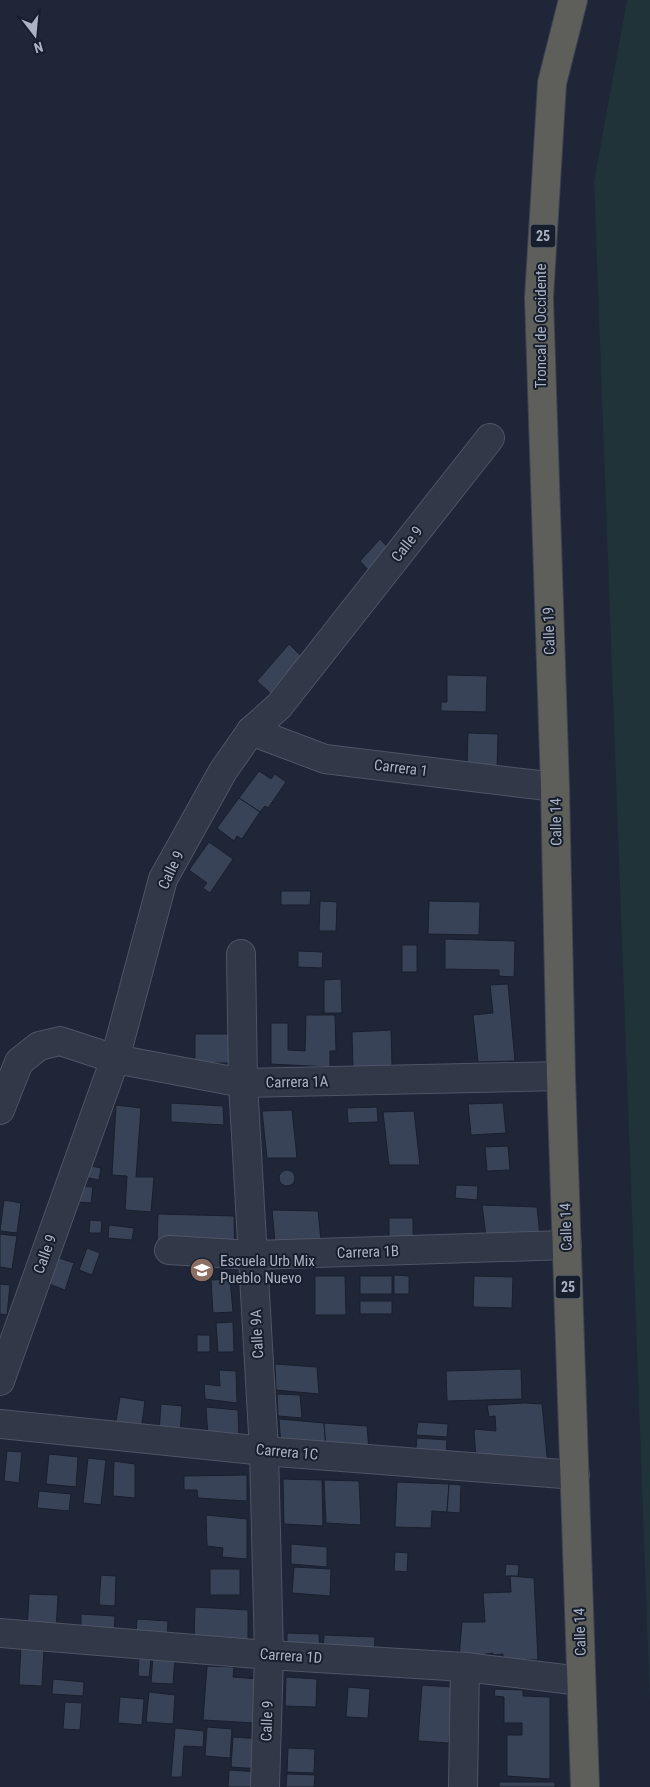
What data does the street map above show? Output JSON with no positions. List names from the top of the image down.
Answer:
{
  "streets": {
    "highway": [
      "25",
      "Troncal de Occidente",
      "Calle 19",
      "Calle 14"
    ],
    "street": [
      "Calle 9",
      "Carrera 1",
      "Carrera 1A",
      "Carrera 1B",
      "Calle 9A",
      "Carrera 1C",
      "Carrera 1D"
    ]
  },
  "crossings": [
    ["Troncal de Occidente", "Calle 19"],
    ["Calle 9", "Carrera 1"],
    ["Calle 9", "Carrera 1A"],
    ["Calle 9", "Calle 9A"],
    ["Calle 9", "Carrera 1D"],
    ["Calle 19", "Carrera 1"],
    ["Calle 19", "Calle 14"],
    ["Carrera 1", "Calle 14"],
    ["Calle 14", "Carrera 1A"],
    ["Calle 14", "Carrera 1B"],
    ["Calle 14", "Carrera 1C"],
    ["Calle 14", "Carrera 1D"],
    ["Carrera 1A", "Calle 9A"],
    ["Carrera 1B", "Calle 9A"],
    ["Calle 9A", "Carrera 1C"],
    ["Calle 9A", "Carrera 1D"]
  ],
  "places": {
    "school or university": ["Escuela Urb Mix Pueblo Nuevo"]
  },
  "north": "bottom"
}
